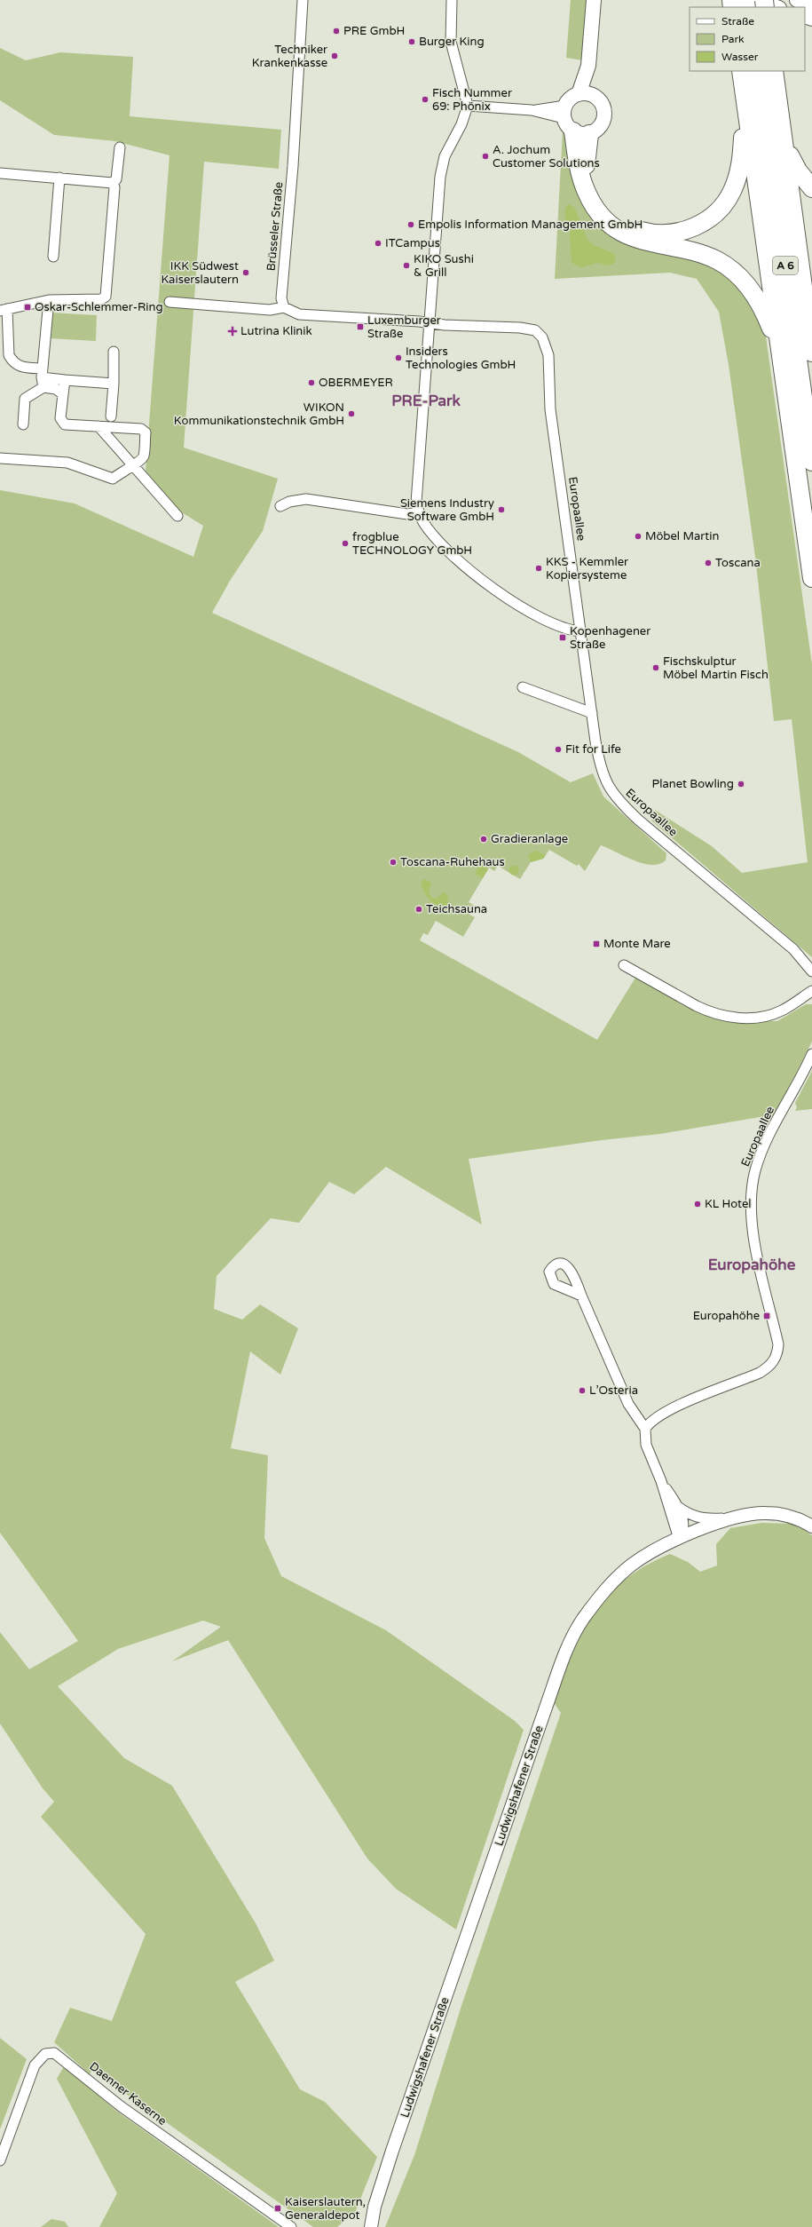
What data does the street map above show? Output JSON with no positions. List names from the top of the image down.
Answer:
{
  "streets": {
    "highway": ["A 6"],
    "street": [
      "Brüsseler Straße",
      "Europaallee",
      "Ludwigshafener Straße",
      "Daenner Kaserne"
    ]
  },
  "districts": ["PRE-Park", "Europahöhe"],
  "places": {
    "other": [
      "PRE GmbH",
      "Burger King",
      "Techniker Krankenkasse",
      "Fisch Nummer 69: Phönix",
      "A. Jochum Customer Solutions",
      "Empolis Information Management GmbH",
      "ITCampus",
      "KIKO Sushi & Grill",
      "IKK Südwest Kaiserslautern",
      "Insiders Technologies GmbH",
      "OBERMEYER",
      "WIKON Kommunikationstechnik GmbH",
      "Siemens Industry Software GmbH",
      "Möbel Martin",
      "frogblue TECHNOLOGY GmbH",
      "Toscana",
      "KKS - Kemmler Kopiersysteme",
      "Fischskulptur Möbel Martin Fisch",
      "Fit for Life",
      "Planet Bowling",
      "Gradieranlage",
      "Toscana-Ruhehaus",
      "Teichsauna",
      "KL Hotel",
      "L’Osteria"
    ],
    "transit": [
      "Oskar-Schlemmer-Ring",
      "Luxemburger Straße",
      "Kopenhagener Straße",
      "Monte Mare",
      "Europahöhe",
      "Kaiserslautern, Generaldepot"
    ],
    "health": ["Lutrina Klinik"]
  },
  "legend": ["Straße", "Park", "Wasser"]
}
